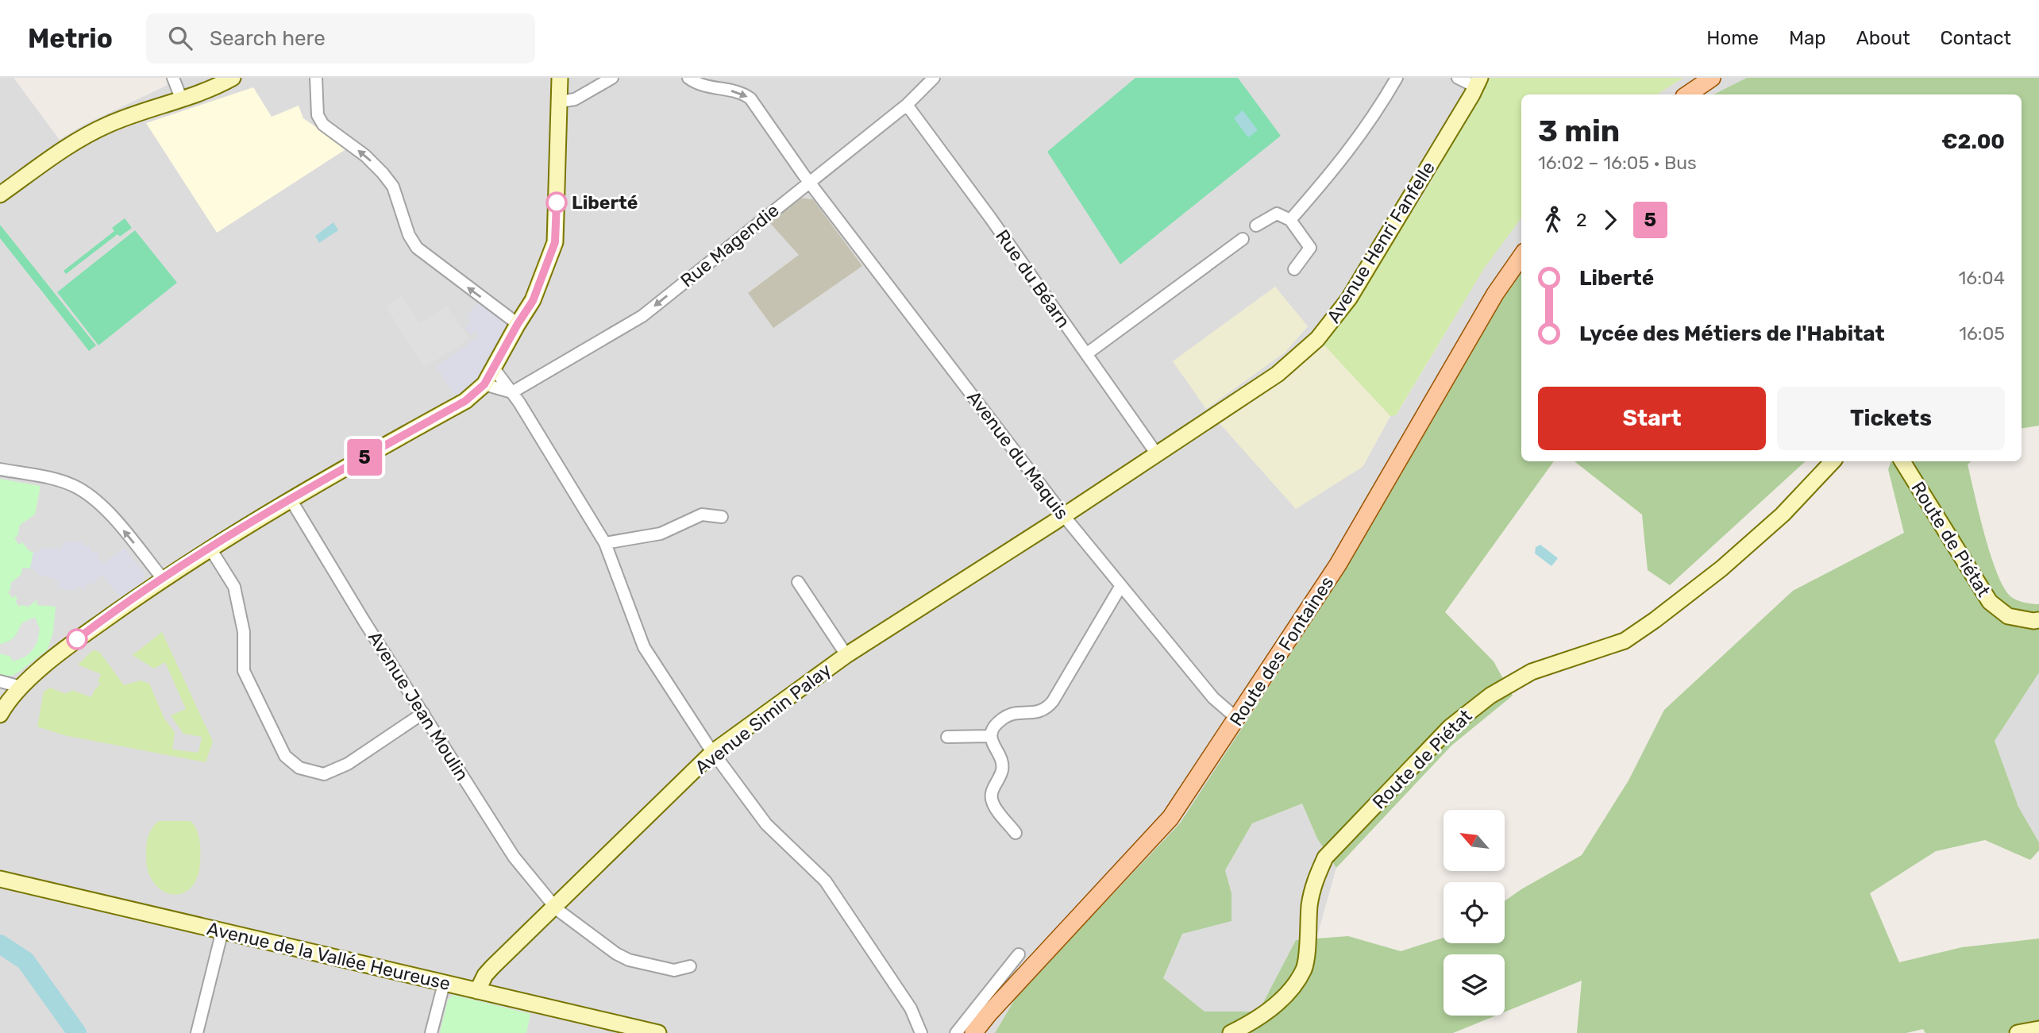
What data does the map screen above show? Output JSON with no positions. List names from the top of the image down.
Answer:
{
  "streets": {
    "main road": ["Route des Fontaines"],
    "street": [
      "Avenue Henri Fanfelle",
      "Rue Magendie",
      "Rue du Béarn",
      "Avenue du Maquis",
      "Route de Piétat",
      "Avenue Jean Moulin",
      "Avenue Simin Palay",
      "Avenue de la Vallée Heureuse"
    ]
  },
  "crossings": [
    ["Avenue Henri Fanfelle", "Rue du Béarn"],
    ["Avenue Henri Fanfelle", "Avenue du Maquis"],
    ["Avenue Henri Fanfelle", "Avenue Simin Palay"],
    ["Rue Magendie", "Rue du Béarn"],
    ["Rue Magendie", "Avenue du Maquis"],
    ["Avenue du Maquis", "Route des Fontaines"],
    ["Avenue du Maquis", "Avenue Simin Palay"],
    ["Avenue Jean Moulin", "Avenue Simin Palay"],
    ["Avenue Simin Palay", "Avenue de la Vallée Heureuse"]
  ],
  "one_way": ["Rue Magendie"],
  "places": ["Liberté"],
  "lines": ["bus line 5"],
  "north": "top left",
  "page": {
    "header": "Metrio",
    "search": "Search here",
    "nav": [
      "Home",
      "Map",
      "About",
      "Contact"
    ],
    "on_map": "5",
    "heading": ["3 min", "16:02 – 16:05 · Bus", "€2.00"],
    "legs": ["2", "5"],
    "list": [
      {
        "name": "Liberté",
        "value": "16:04"
      },
      {
        "name": "Lycée des Métiers de l'Habitat",
        "value": "16:05"
      }
    ],
    "buttons": ["Start", "Tickets"]
  }
}
